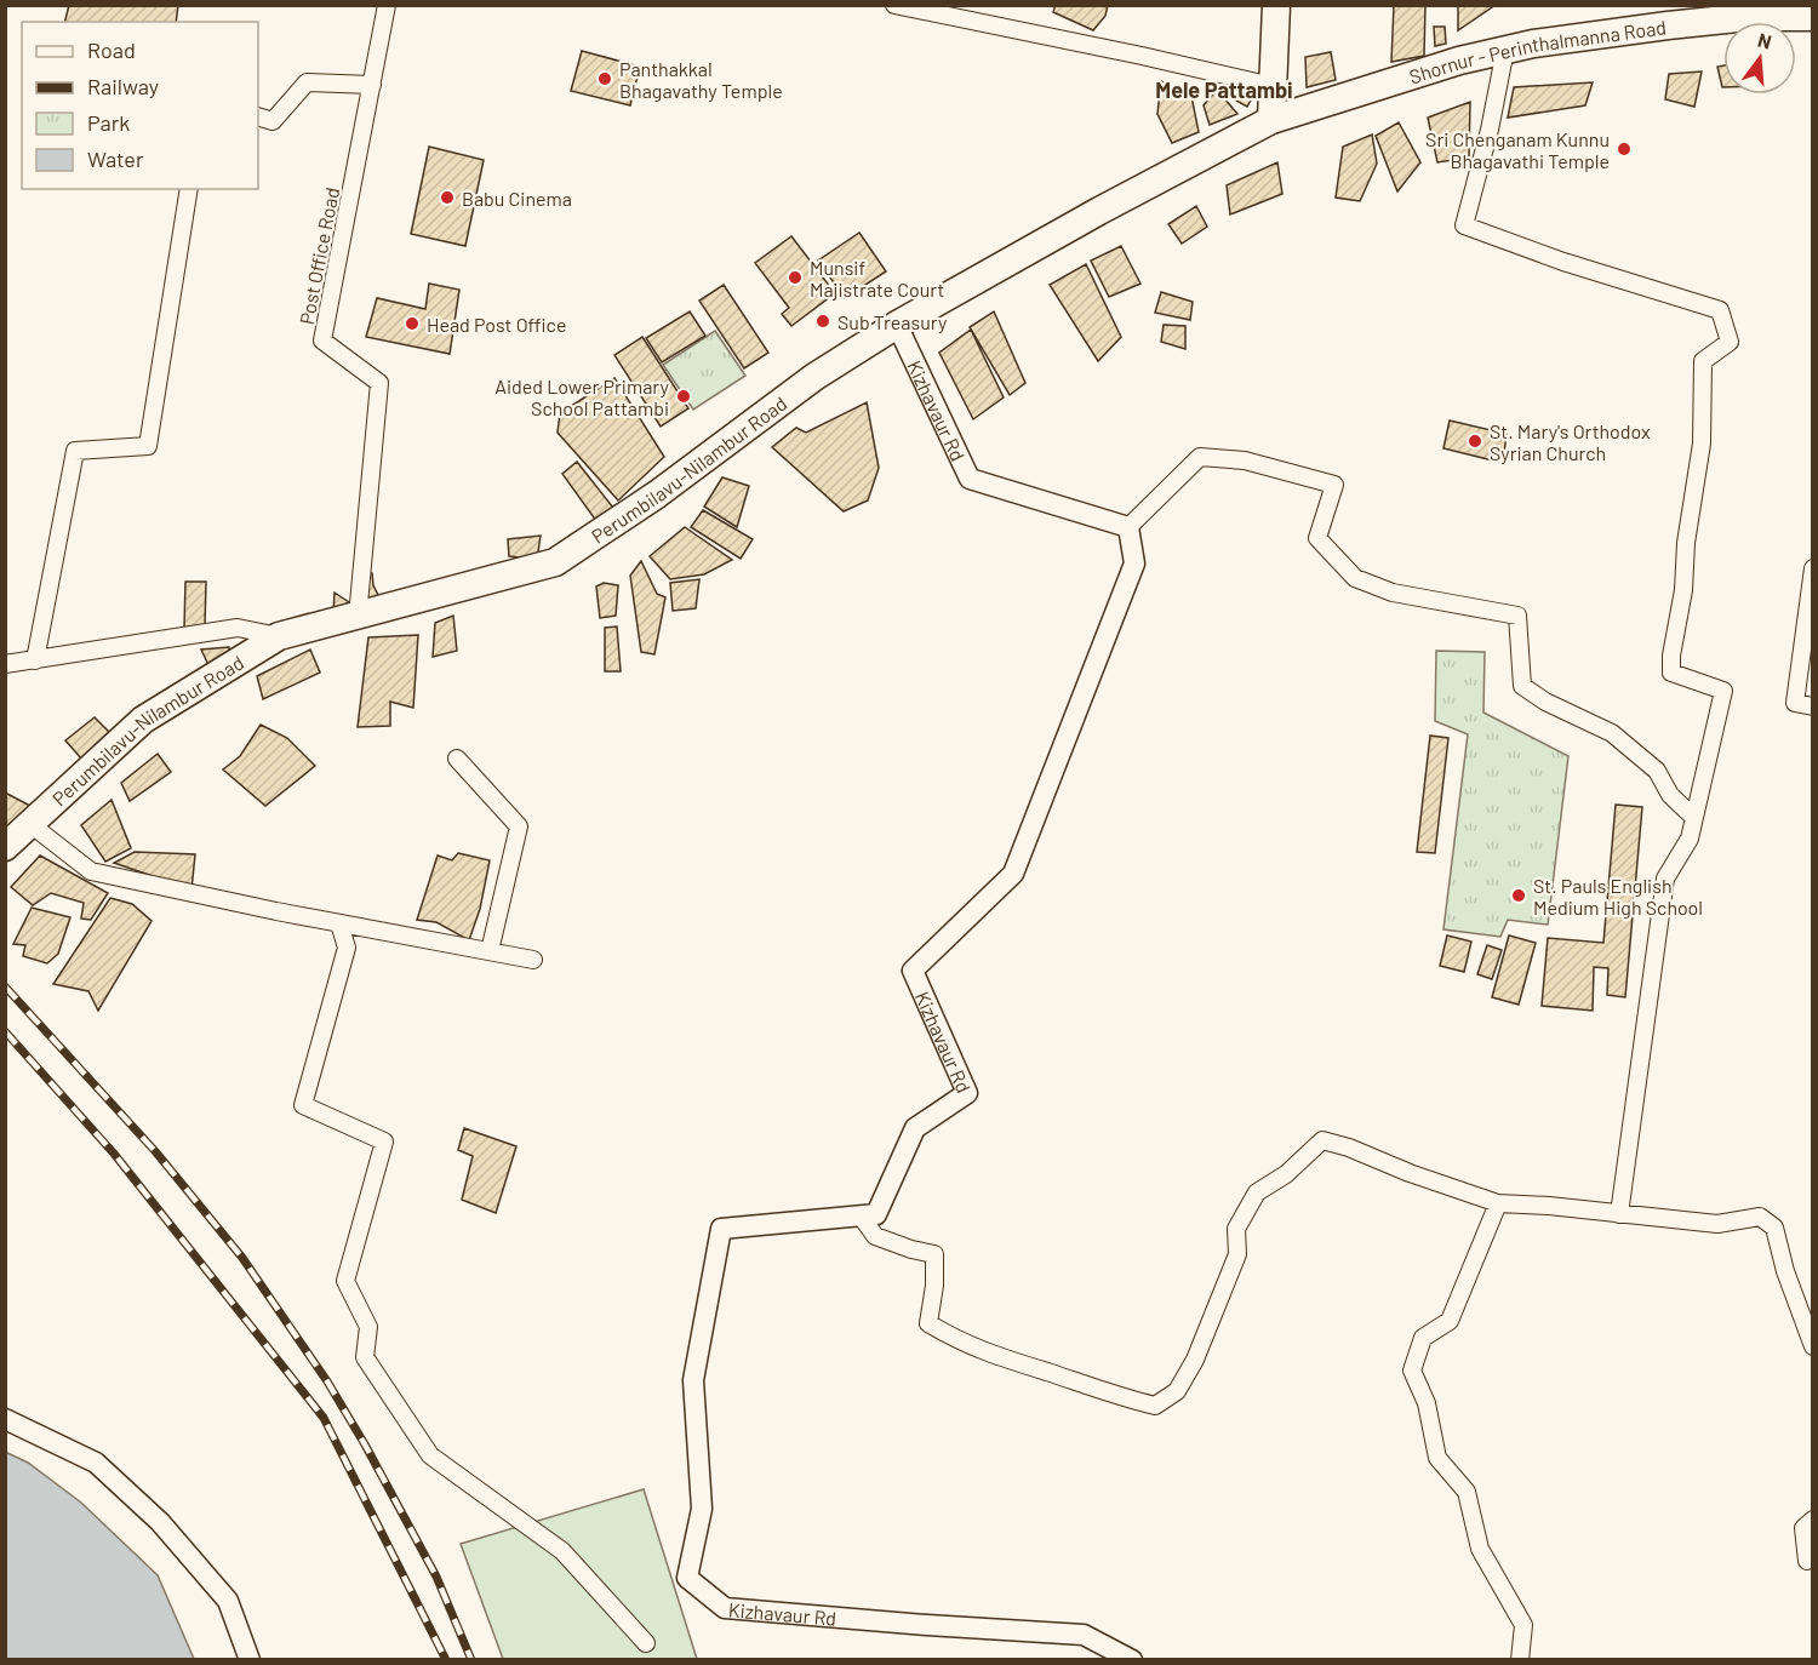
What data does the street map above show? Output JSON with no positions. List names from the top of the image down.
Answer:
{
  "streets": {
    "main road": ["Shornur - Perinthalmanna Road", "Perumbilavu-Nilambur Road"],
    "street": ["Post Office Road", "Kizhavaur Rd"]
  },
  "crossings": [
    ["Shornur - Perinthalmanna Road", "Perumbilavu-Nilambur Road"],
    ["Post Office Road", "Perumbilavu-Nilambur Road"],
    ["Kizhavaur Rd", "Perumbilavu-Nilambur Road"]
  ],
  "districts": ["Mele Pattambi"],
  "places": [
    "Panthakkal Bhagavathy Temple",
    "Sri Chenganam Kunnu Bhagavathi Temple",
    "Babu Cinema",
    "Munsif Majistrate Court",
    "Sub Treasury",
    "Head Post Office",
    "Aided Lower Primary School Pattambi",
    "St. Mary's Orthodox Syrian Church",
    "St. Pauls English Medium High School"
  ],
  "legend": [
    "Road",
    "Railway",
    "Park",
    "Water"
  ],
  "north": "top"
}
